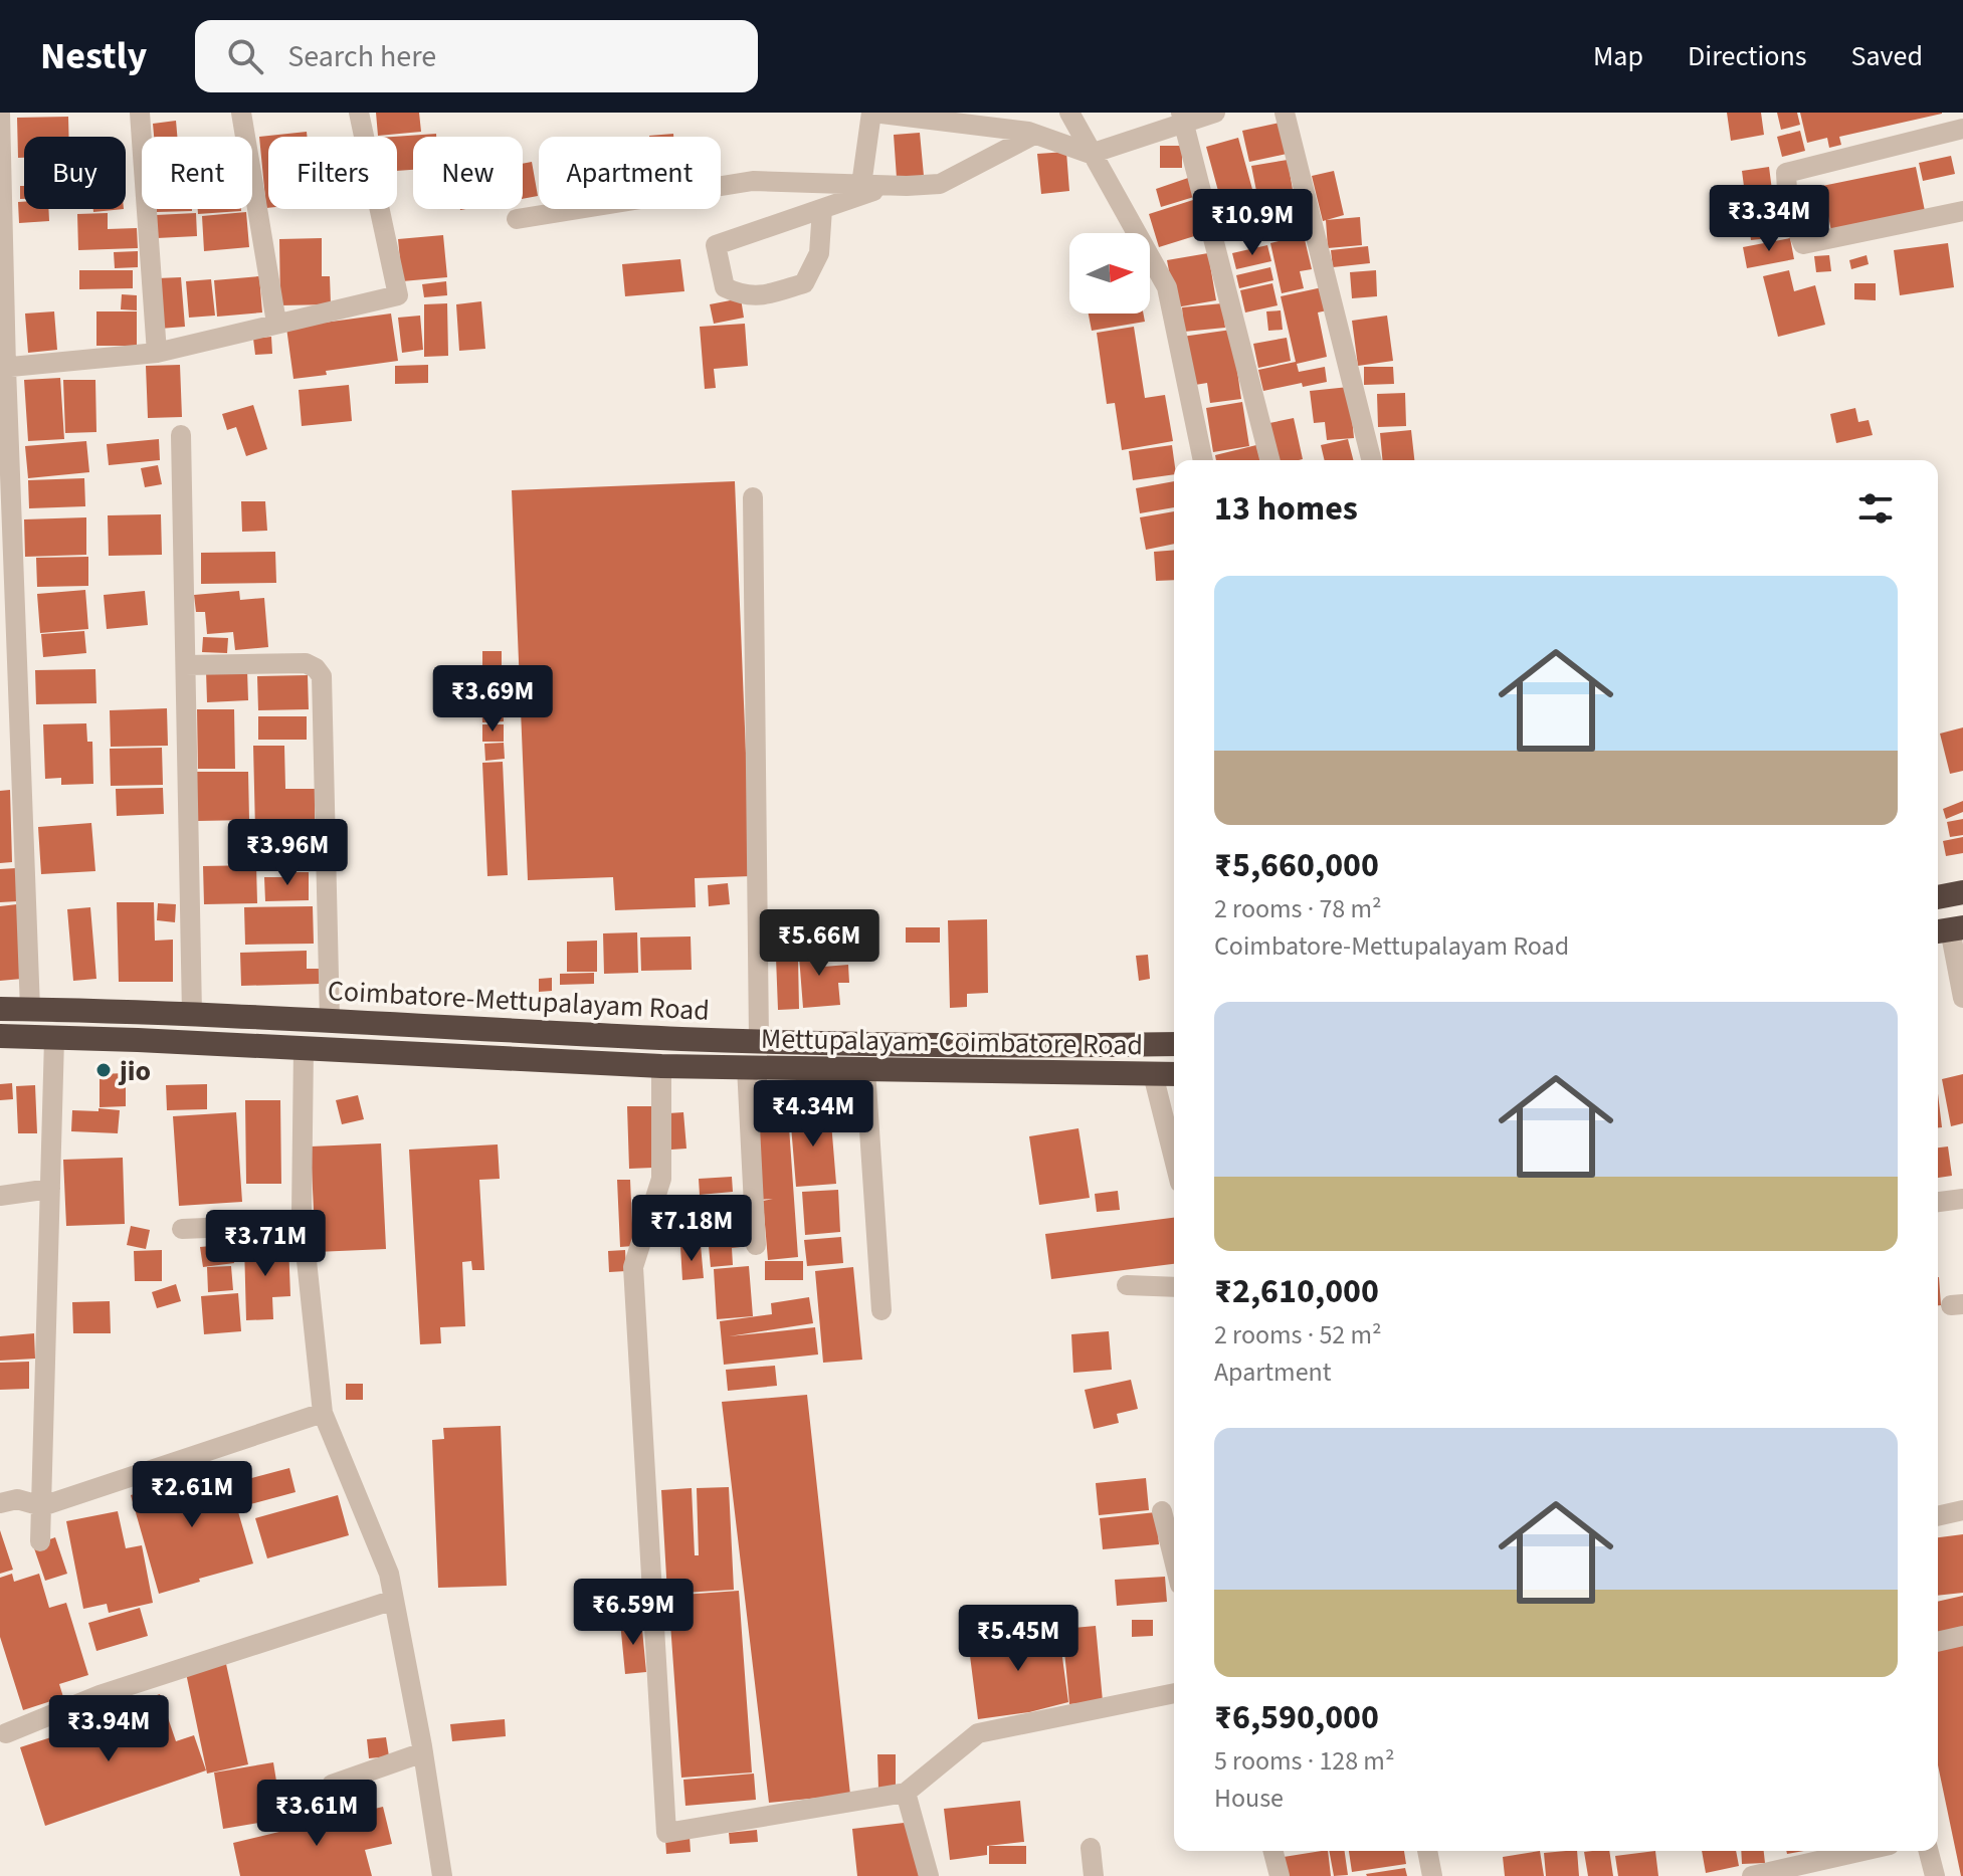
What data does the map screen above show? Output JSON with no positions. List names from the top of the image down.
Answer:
{
  "streets": {
    "highway": ["Coimbatore-Mettupalayam Road", "Mettupalayam-Coimbatore Road"]
  },
  "places": ["jio"],
  "north": "right",
  "page": {
    "header": "Nestly",
    "search": "Search here",
    "nav": ["Map", "Directions", "Saved"],
    "chip": [
      "Buy",
      "Rent",
      "Filters",
      "New",
      "Apartment"
    ],
    "price": [
      "₹3.34M",
      "₹10.9M",
      "₹3.69M",
      "₹3.96M",
      "₹5.66M",
      "₹4.34M",
      "₹7.18M",
      "₹3.71M",
      "₹2.61M",
      "₹6.59M",
      "₹5.45M",
      "₹3.94M",
      "₹3.61M"
    ],
    "heading": "13 homes",
    "list": [
      {
        "name": "₹5,660,000",
        "note": "2 rooms · 78 m² · Coimbatore-Mettupalayam Road"
      },
      {
        "name": "₹2,610,000",
        "note": "2 rooms · 52 m² · Apartment"
      },
      {
        "name": "₹6,590,000",
        "note": "5 rooms · 128 m² · House"
      }
    ]
  }
}
